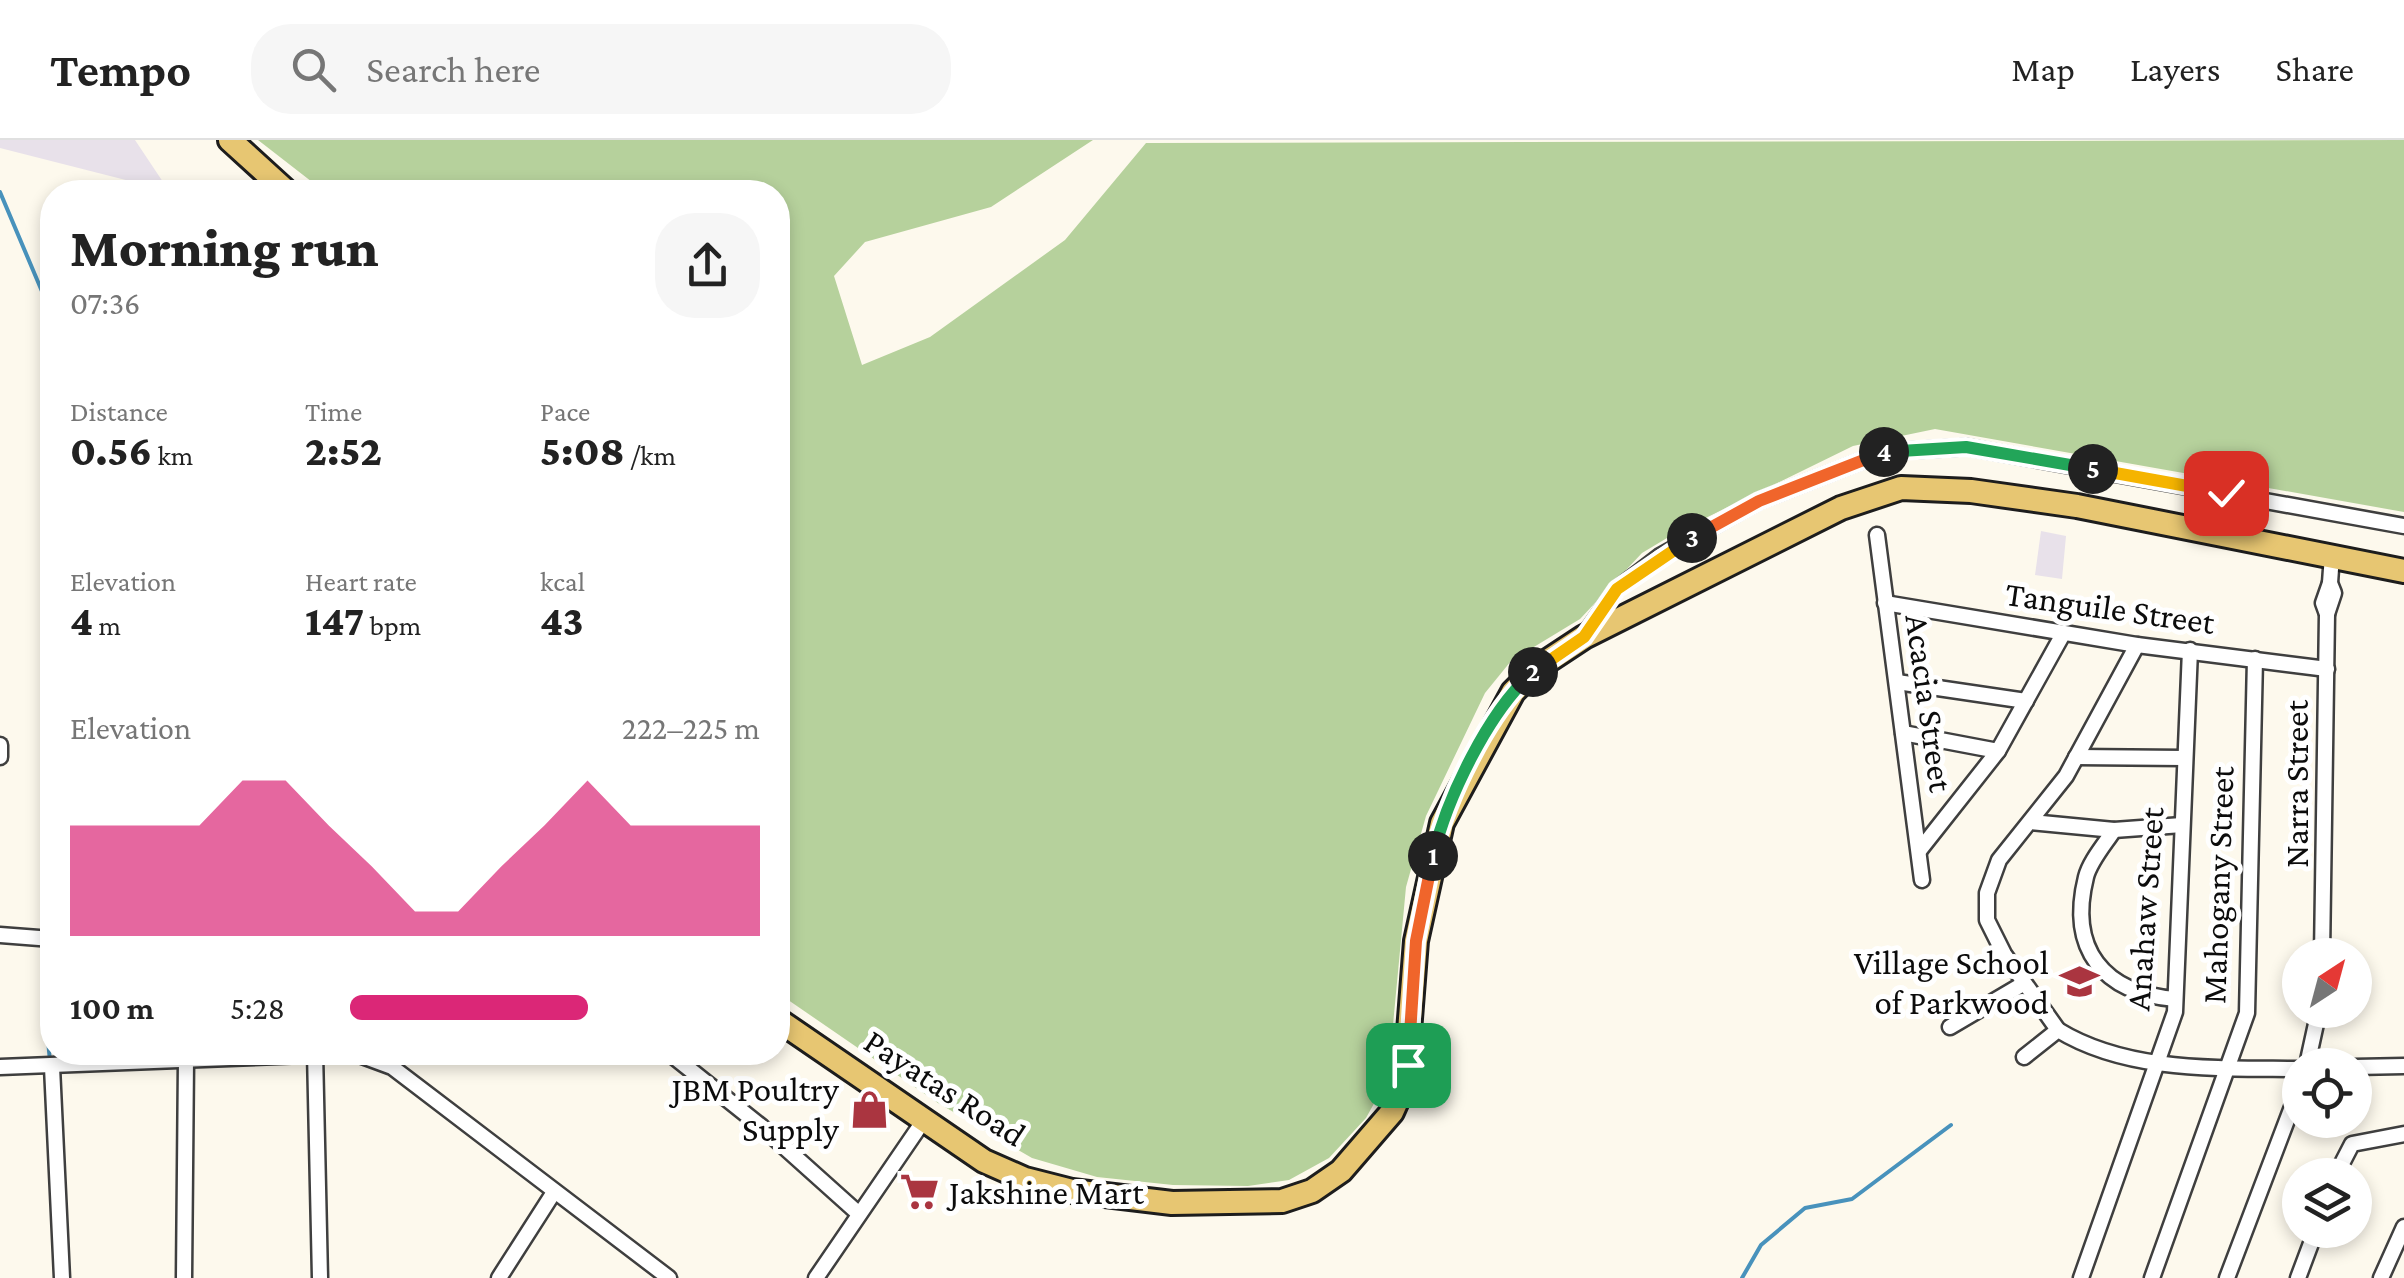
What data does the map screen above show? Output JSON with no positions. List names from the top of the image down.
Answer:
{
  "streets": {
    "main road": ["Payatas Road"],
    "street": [
      "Tanguile Street",
      "Acacia Street",
      "Narra Street",
      "Mahogany Street",
      "Anahaw Street"
    ]
  },
  "crossings": [
    ["Tanguile Street", "Acacia Street"],
    ["Tanguile Street", "Narra Street"],
    ["Tanguile Street", "Mahogany Street"],
    ["Tanguile Street", "Anahaw Street"],
    ["Narra Street", "Payatas Road"]
  ],
  "places": {
    "school or university": ["Village School of Parkwood"],
    "shop": ["JBM Poultry Supply"],
    "supermarket": ["Jakshine Mart"]
  },
  "north": "top right",
  "page": {
    "header": "Tempo",
    "search": "Search here",
    "nav": ["Map", "Layers", "Share"],
    "heading": ["Morning run", "07:36"],
    "stats": [
      ["Distance", "0.56 km"],
      ["Time", "2:52"],
      ["Pace", "5:08 /km"],
      ["Elevation", "4 m"],
      ["Heart rate", "147 bpm"],
      ["kcal", "43"]
    ],
    "pins": [
      "4",
      "5",
      "3",
      "2",
      "1"
    ],
    "chart": ["Elevation", "222–225 m"],
    "list": [
      {
        "name": "100 m",
        "note": "5:28"
      }
    ]
  }
}
